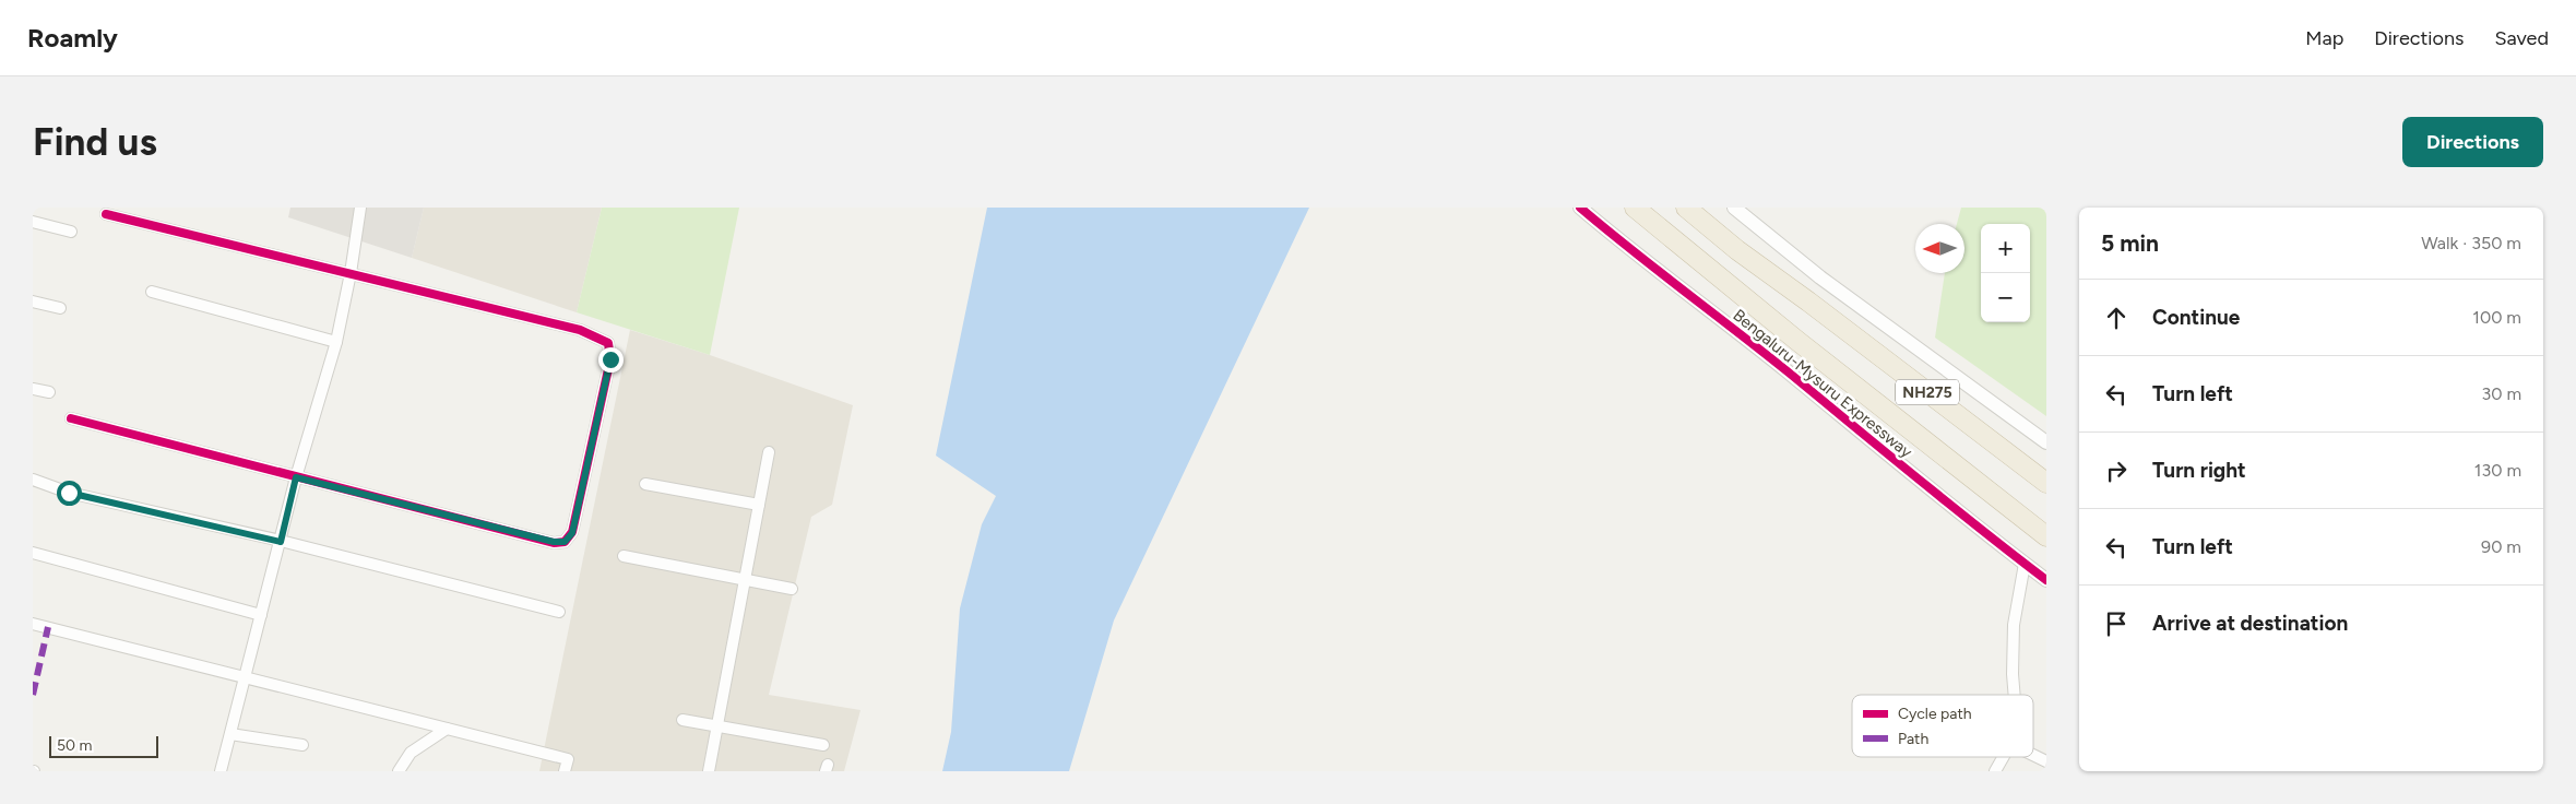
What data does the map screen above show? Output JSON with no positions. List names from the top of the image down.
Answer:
{
  "streets": {
    "highway": ["Bengaluru-Mysuru Expressway", "NH275"]
  },
  "legend": ["Cycle path", "Path"],
  "scale_bar": "50 m",
  "north": "left",
  "page": {
    "header": "Roamly",
    "nav": ["Map", "Directions", "Saved"],
    "buttons": "Directions",
    "title": "Find us",
    "heading": ["5 min", "Walk · 350 m"],
    "map_buttons": ["+", "−"],
    "list": [
      ["Continue", "100 m"],
      ["Turn left", "30 m"],
      ["Turn right", "130 m"],
      ["Turn left", "90 m"],
      "Arrive at destination"
    ],
    "scale": "50 m"
  }
}
